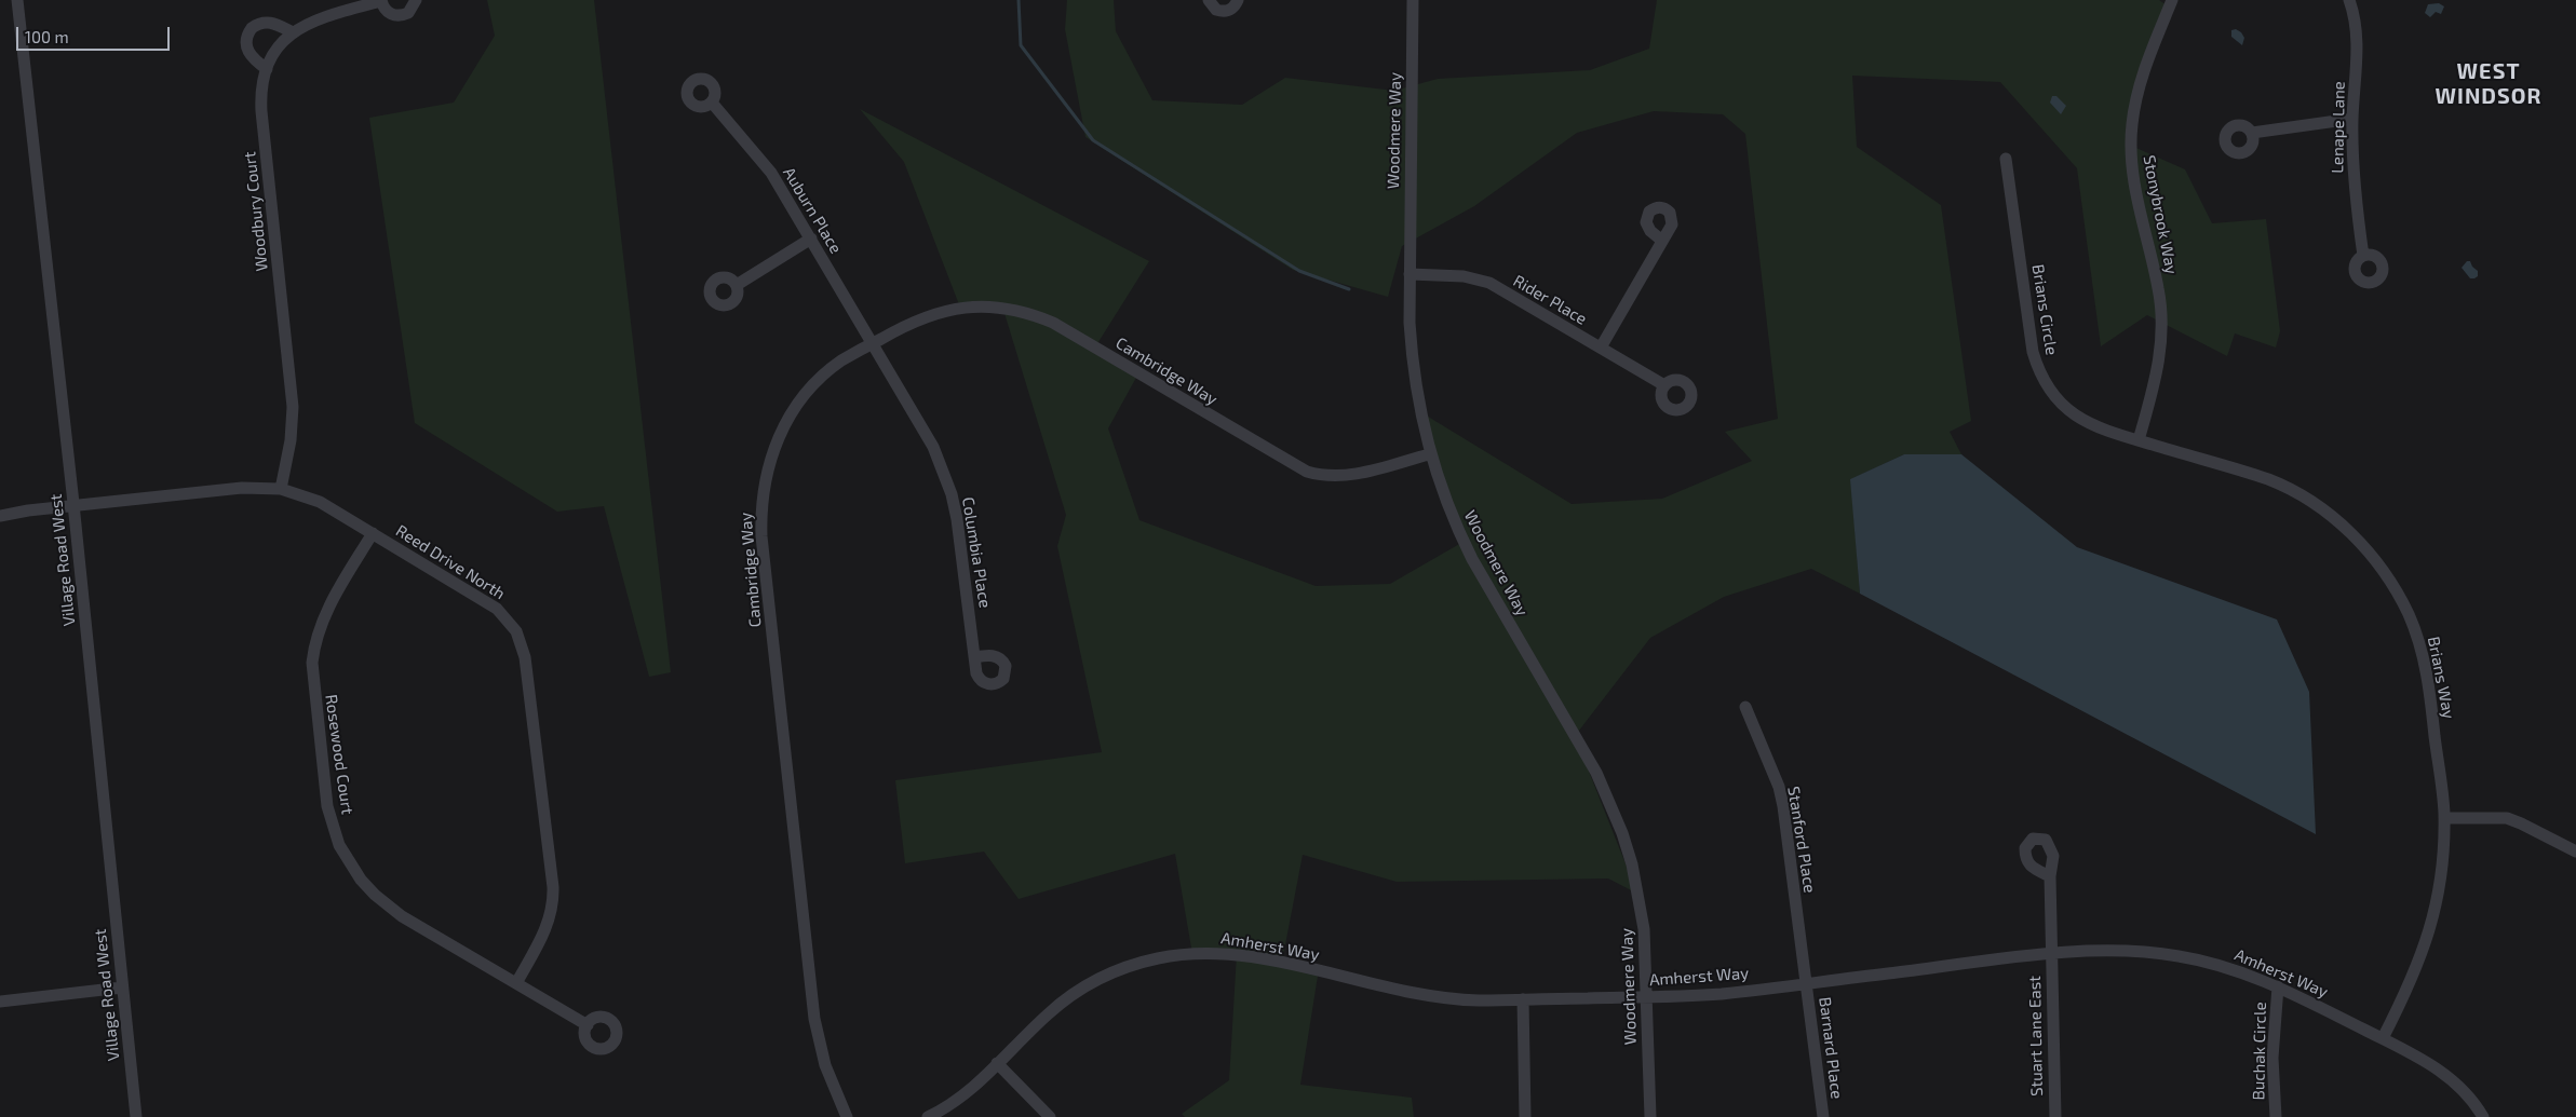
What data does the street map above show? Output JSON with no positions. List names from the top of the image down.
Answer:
{
  "streets": {
    "street": [
      "Lenape Lane",
      "Woodmere Way",
      "Auburn Place",
      "Woodbury Court",
      "Stonybrook Way",
      "Rider Place",
      "Brians Circle",
      "Cambridge Way",
      "Columbia Place",
      "Village Road West",
      "Reed Drive North",
      "Brians Way",
      "Rosewood Court",
      "Stanford Place",
      "Amherst Way",
      "Stuart Lane East",
      "Barnard Place",
      "Buchak Circle"
    ]
  },
  "crossings": [
    ["Woodmere Way", "Rider Place"],
    ["Woodmere Way", "Cambridge Way"],
    ["Woodmere Way", "Amherst Way"],
    ["Auburn Place", "Cambridge Way"],
    ["Auburn Place", "Columbia Place"],
    ["Woodbury Court", "Reed Drive North"],
    ["Stonybrook Way", "Brians Circle"],
    ["Stonybrook Way", "Brians Way"],
    ["Brians Circle", "Brians Way"],
    ["Cambridge Way", "Columbia Place"],
    ["Village Road West", "Reed Drive North"],
    ["Reed Drive North", "Rosewood Court"],
    ["Brians Way", "Amherst Way"],
    ["Stanford Place", "Amherst Way"],
    ["Stanford Place", "Barnard Place"],
    ["Amherst Way", "Stuart Lane East"],
    ["Amherst Way", "Barnard Place"],
    ["Amherst Way", "Buchak Circle"]
  ],
  "districts": ["WEST WINDSOR"],
  "scale_bar": "100 m"
}
